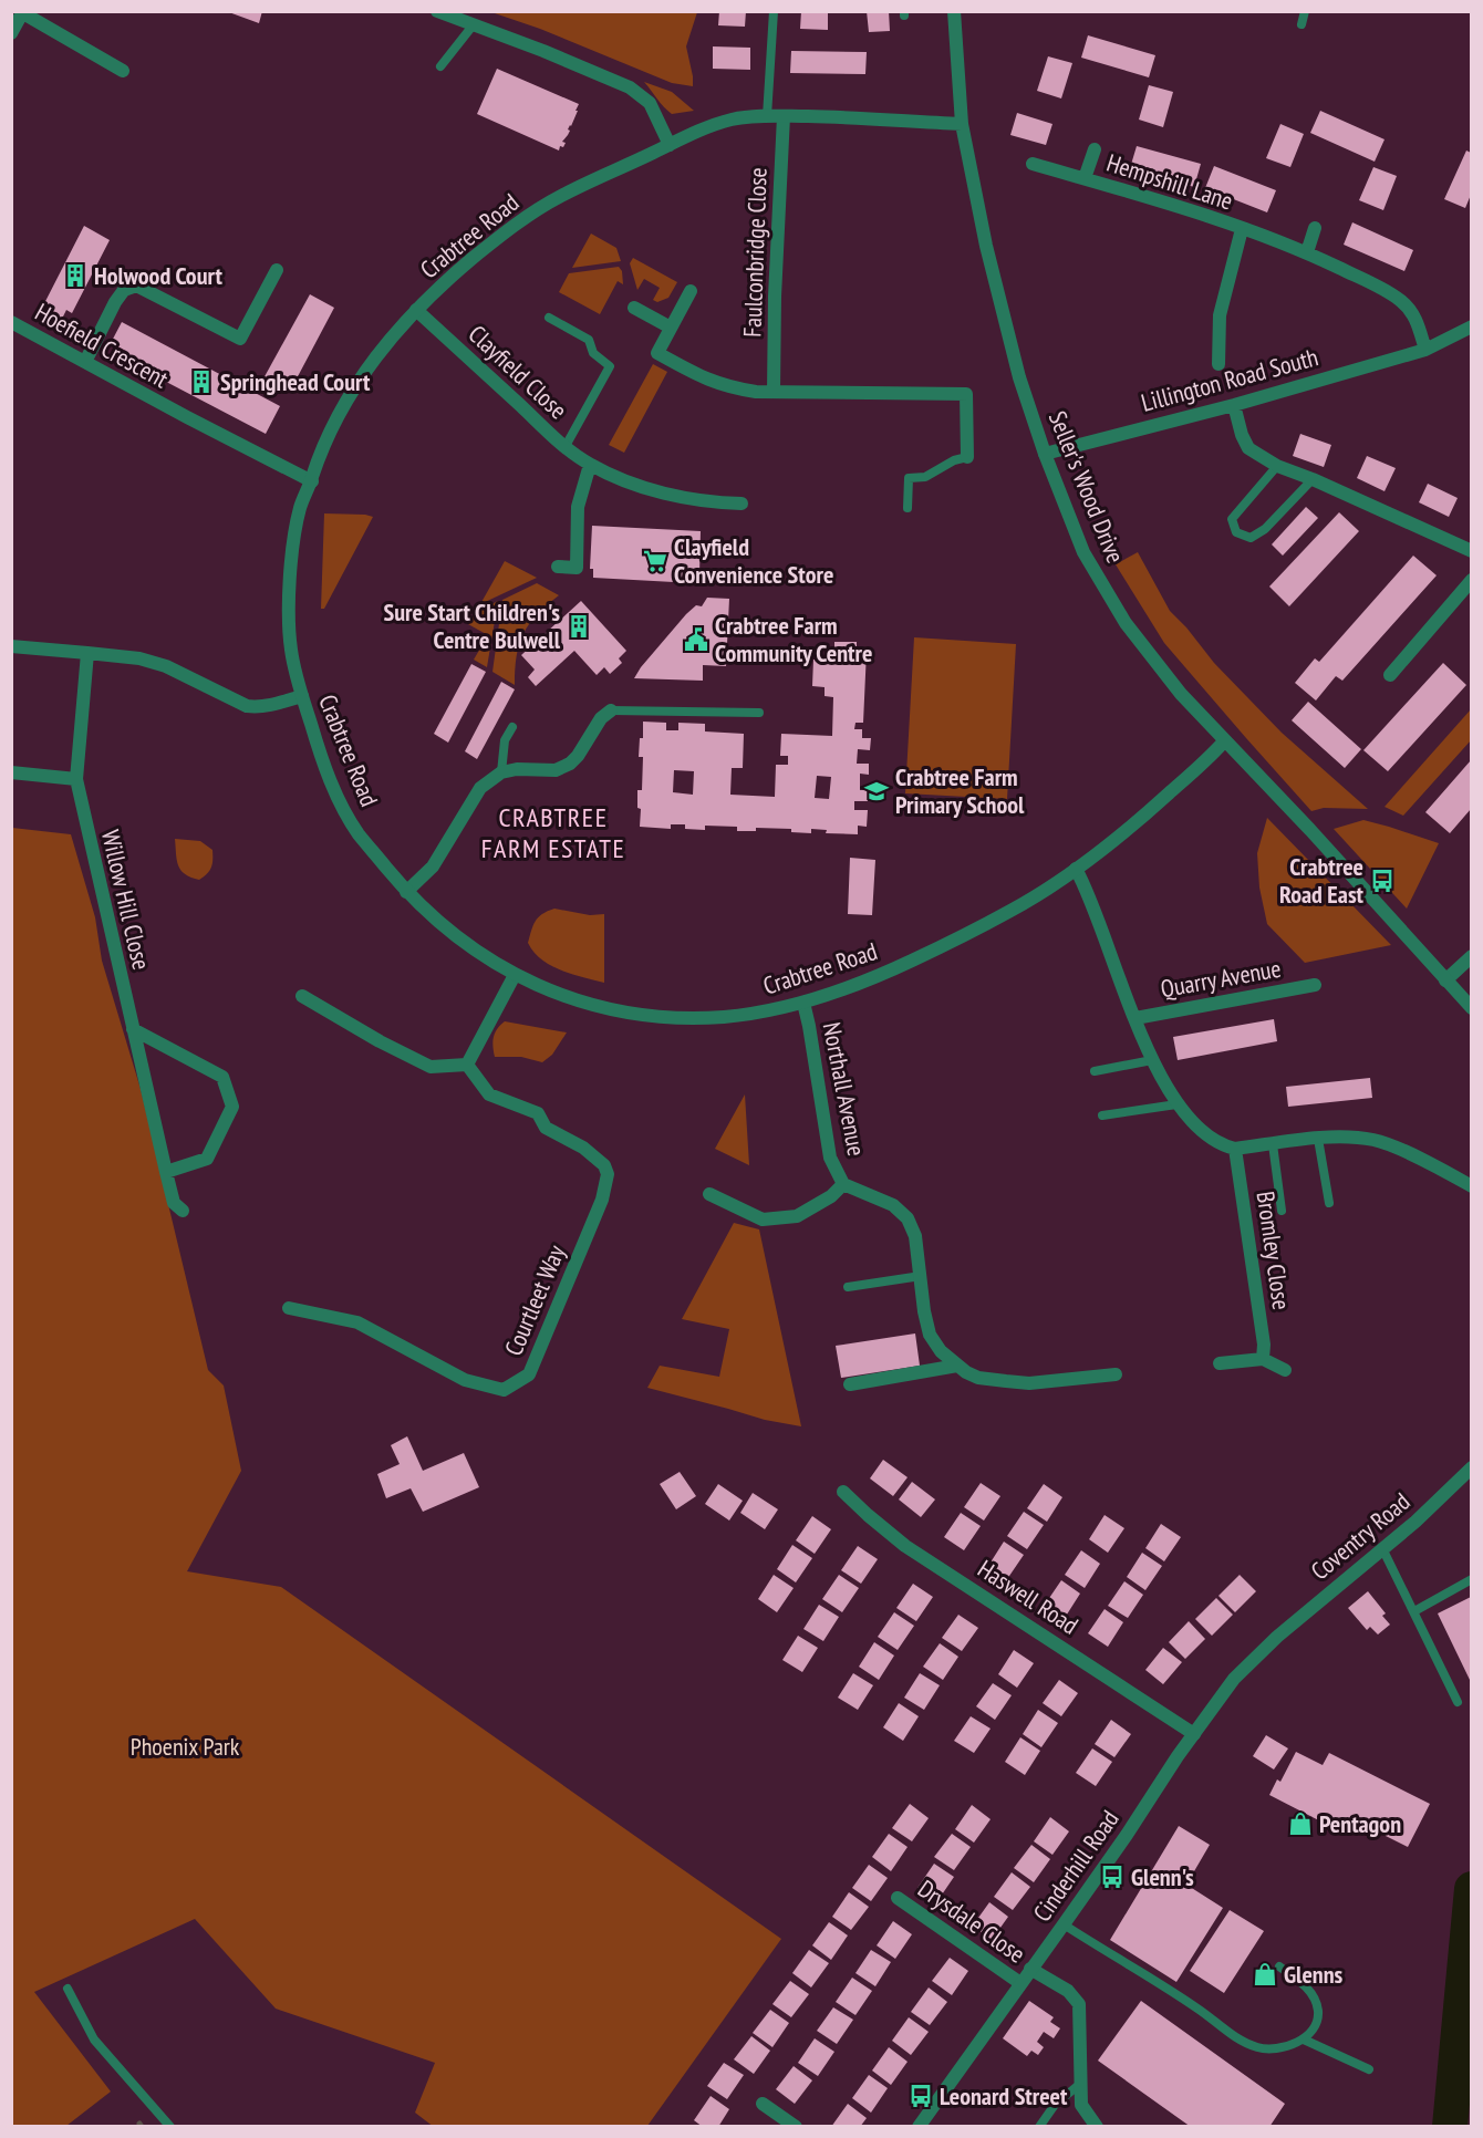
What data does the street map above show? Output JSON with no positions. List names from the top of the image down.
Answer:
{
  "streets": {
    "street": [
      "Hempshill Lane",
      "Crabtree Road",
      "Faulconbridge Close",
      "Hoefield Crescent",
      "Clayfield Close",
      "Lillington Road South",
      "Seller's Wood Drive",
      "Willow Hill Close",
      "Quarry Avenue",
      "Northall Avenue",
      "Bromley Close",
      "Courtleet Way",
      "Coventry Road",
      "Haswell Road",
      "Cinderhill Road",
      "Drysdale Close"
    ]
  },
  "crossings": [
    ["Hempshill Lane", "Lillington Road South"],
    ["Crabtree Road", "Faulconbridge Close"],
    ["Crabtree Road", "Hoefield Crescent"],
    ["Crabtree Road", "Clayfield Close"],
    ["Crabtree Road", "Seller's Wood Drive"],
    ["Crabtree Road", "Quarry Avenue"],
    ["Crabtree Road", "Northall Avenue"],
    ["Lillington Road South", "Seller's Wood Drive"],
    ["Quarry Avenue", "Bromley Close"],
    ["Coventry Road", "Cinderhill Road"],
    ["Haswell Road", "Cinderhill Road"],
    ["Cinderhill Road", "Drysdale Close"]
  ],
  "districts": ["CRABTREE FARM ESTATE"],
  "parks": ["Phoenix Park"],
  "places": {
    "building": ["Holwood Court", "Springhead Court", "Sure Start Children's Centre Bulwell"],
    "supermarket": ["Clayfield Convenience Store"],
    "public building": ["Crabtree Farm Community Centre"],
    "school or university": ["Crabtree Farm Primary School"],
    "bus stop": ["Crabtree Road East", "Glenn's", "Leonard Street"],
    "shop": ["Pentagon", "Glenns"]
  }
}
